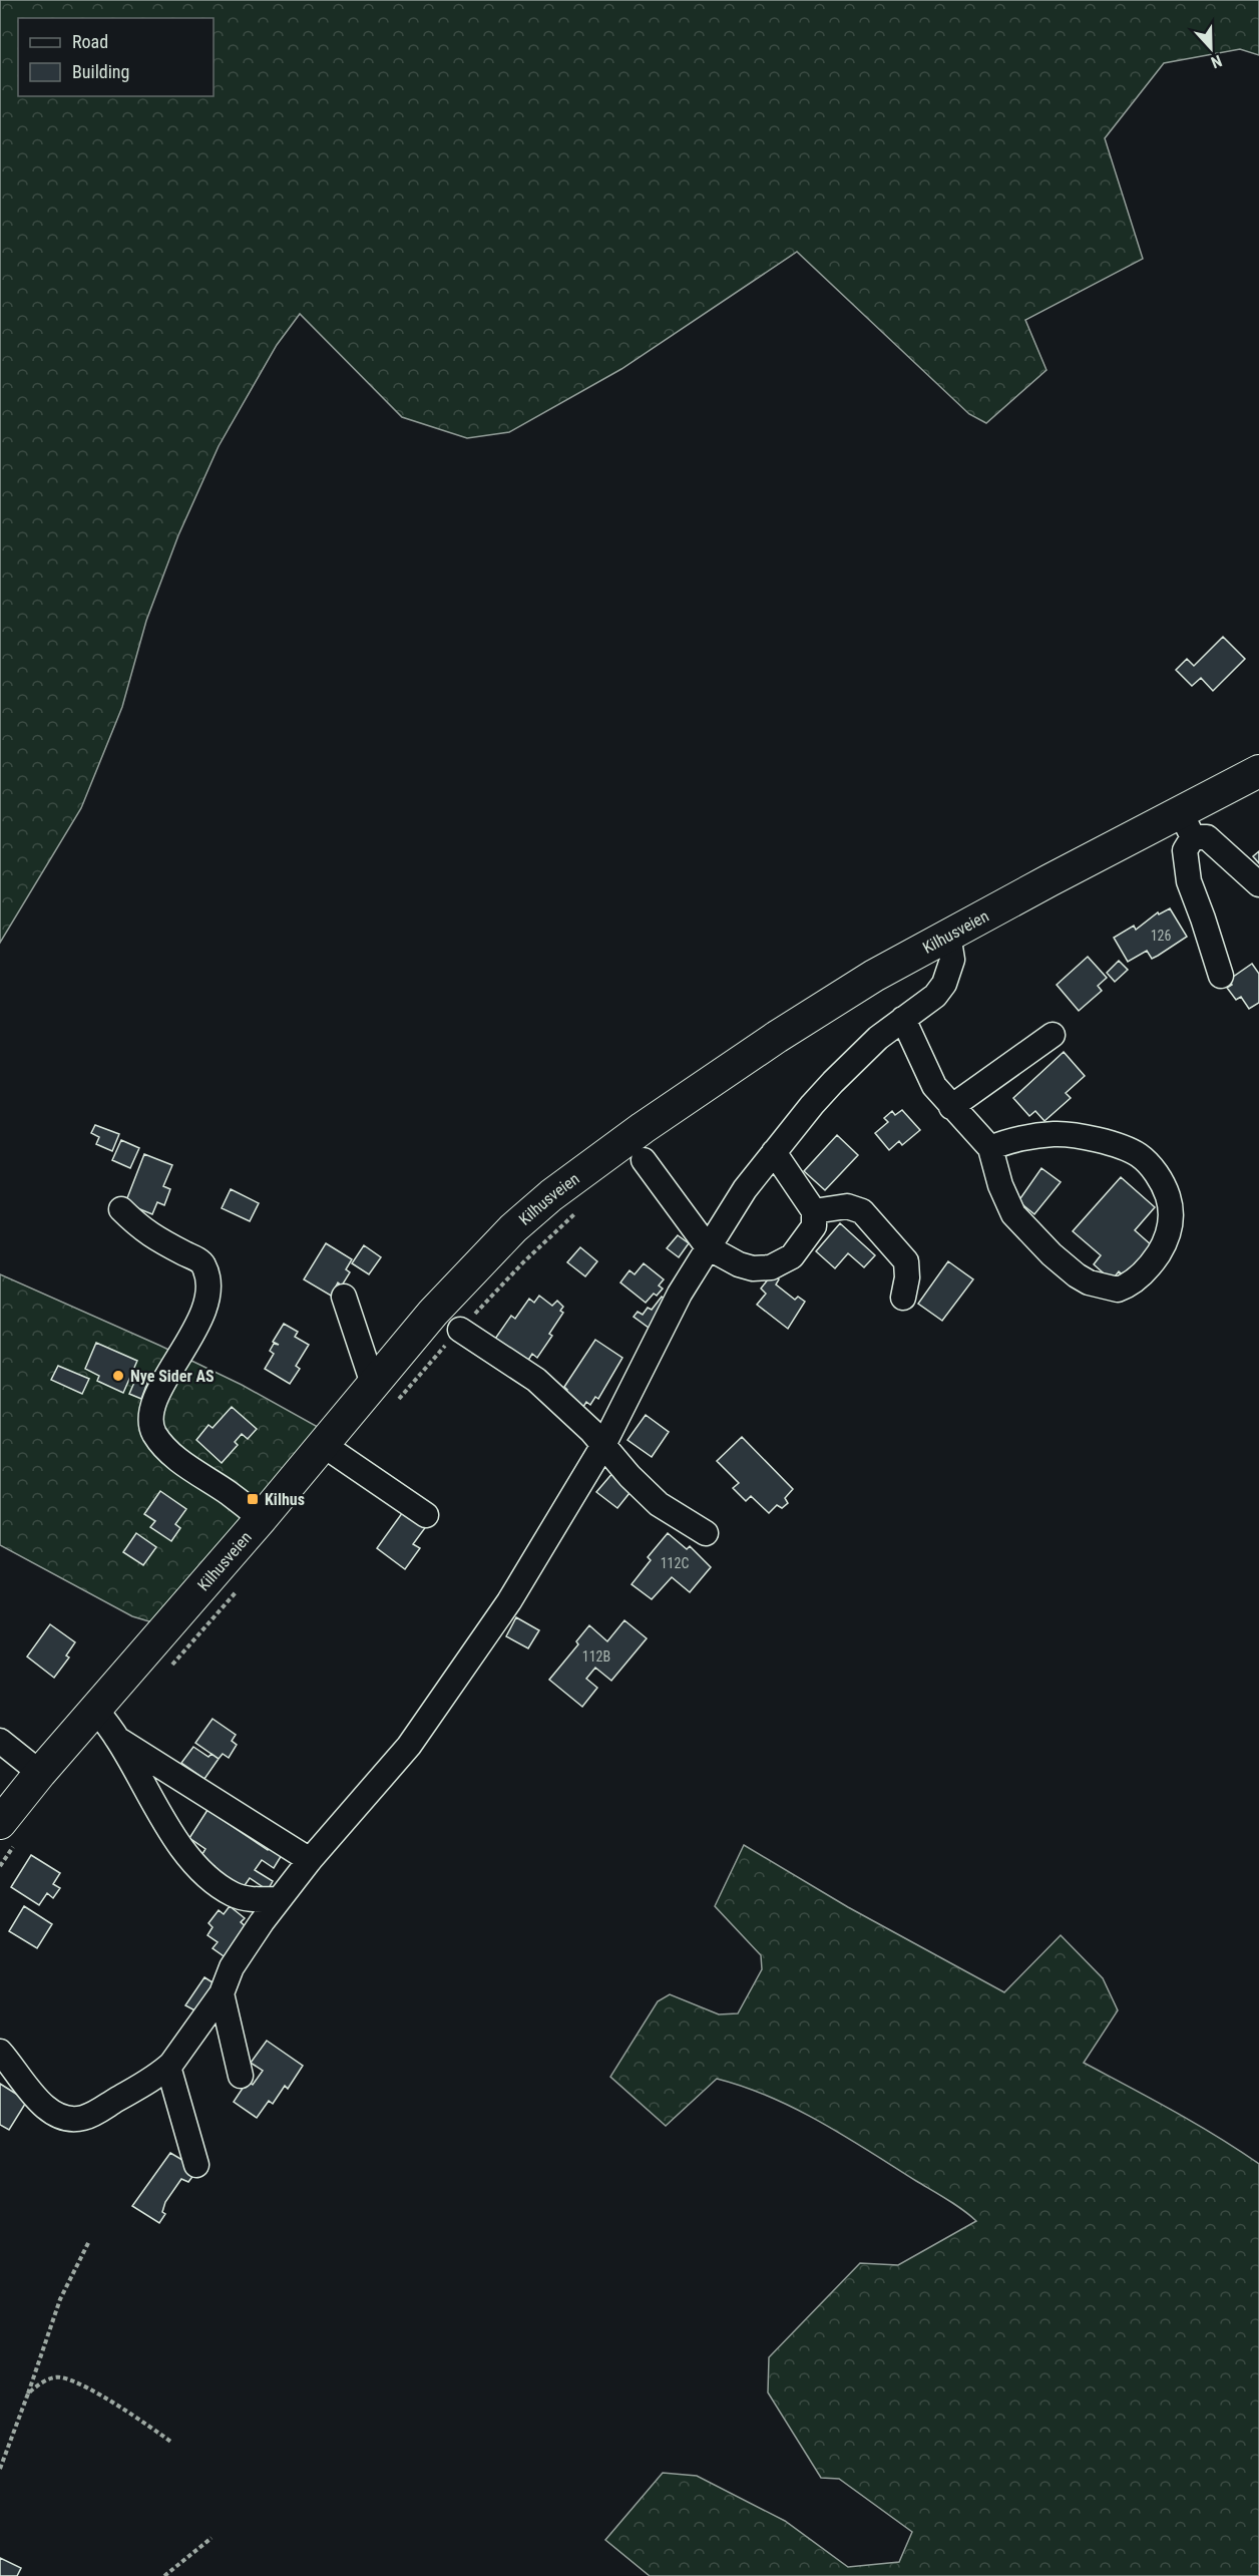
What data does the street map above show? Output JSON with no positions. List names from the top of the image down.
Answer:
{
  "streets": {
    "main road": ["Kilhusveien"]
  },
  "places": {
    "other": ["Nye Sider AS"],
    "transit": ["Kilhus"]
  },
  "house_numbers": ["126", "112C", "112B"],
  "legend": ["Road", "Building"],
  "north": "bottom"
}
